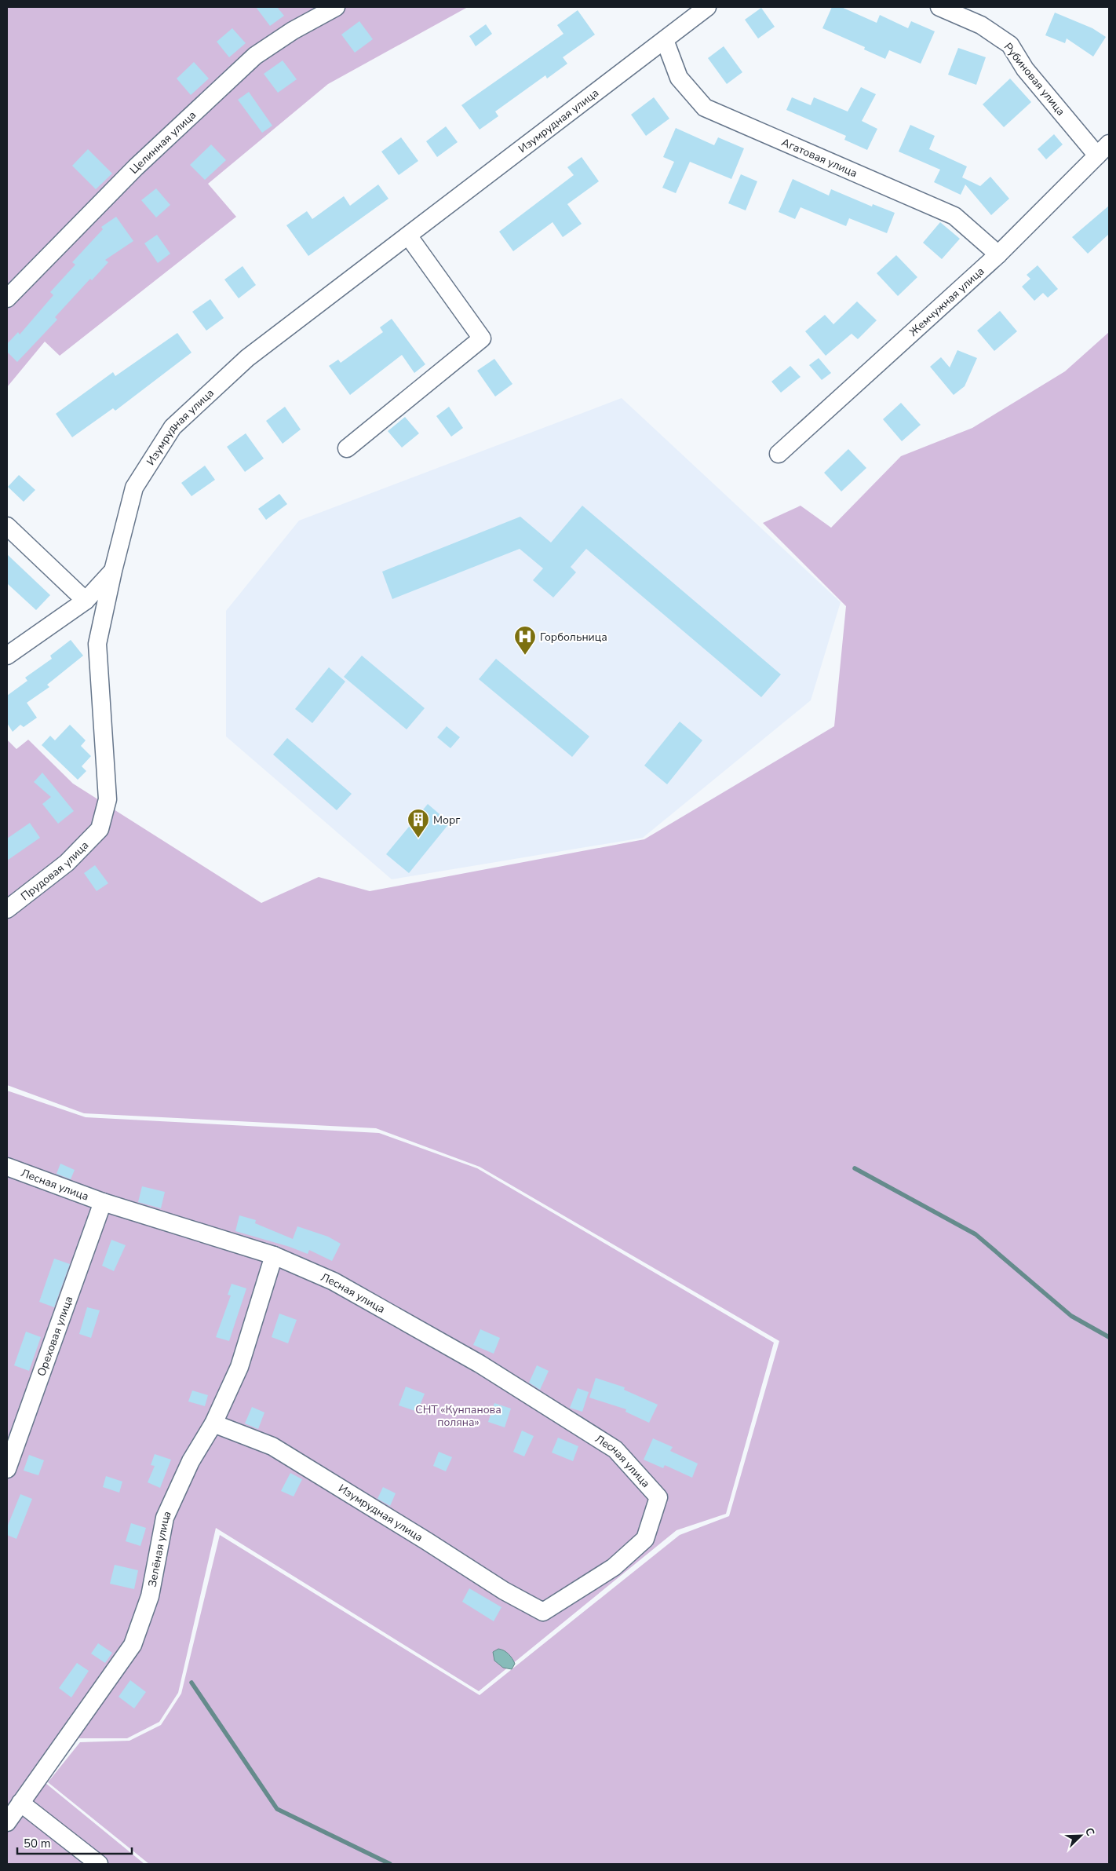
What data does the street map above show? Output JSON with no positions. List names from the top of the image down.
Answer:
{
  "streets": {
    "street": [
      "Рубиновая улица",
      "Изумрудная улица",
      "Целинная улица",
      "Агатовая улица",
      "Жемчужная улица",
      "Прудовая улица",
      "Лесная улица",
      "Ореховая улица",
      "Зелёная улица"
    ]
  },
  "crossings": [
    ["Рубиновая улица", "Жемчужная улица"],
    ["Изумрудная улица", "Агатовая улица"],
    ["Изумрудная улица", "Прудовая улица"],
    ["Изумрудная улица", "Лесная улица"],
    ["Изумрудная улица", "Зелёная улица"],
    ["Агатовая улица", "Жемчужная улица"],
    ["Лесная улица", "Ореховая улица"],
    ["Лесная улица", "Зелёная улица"]
  ],
  "parks": ["СНТ «Кунпанова поляна»"],
  "places": {
    "hospital": ["Горбольница"],
    "building": ["Морг"]
  },
  "scale_bar": "50 m",
  "north": "top right"
}
